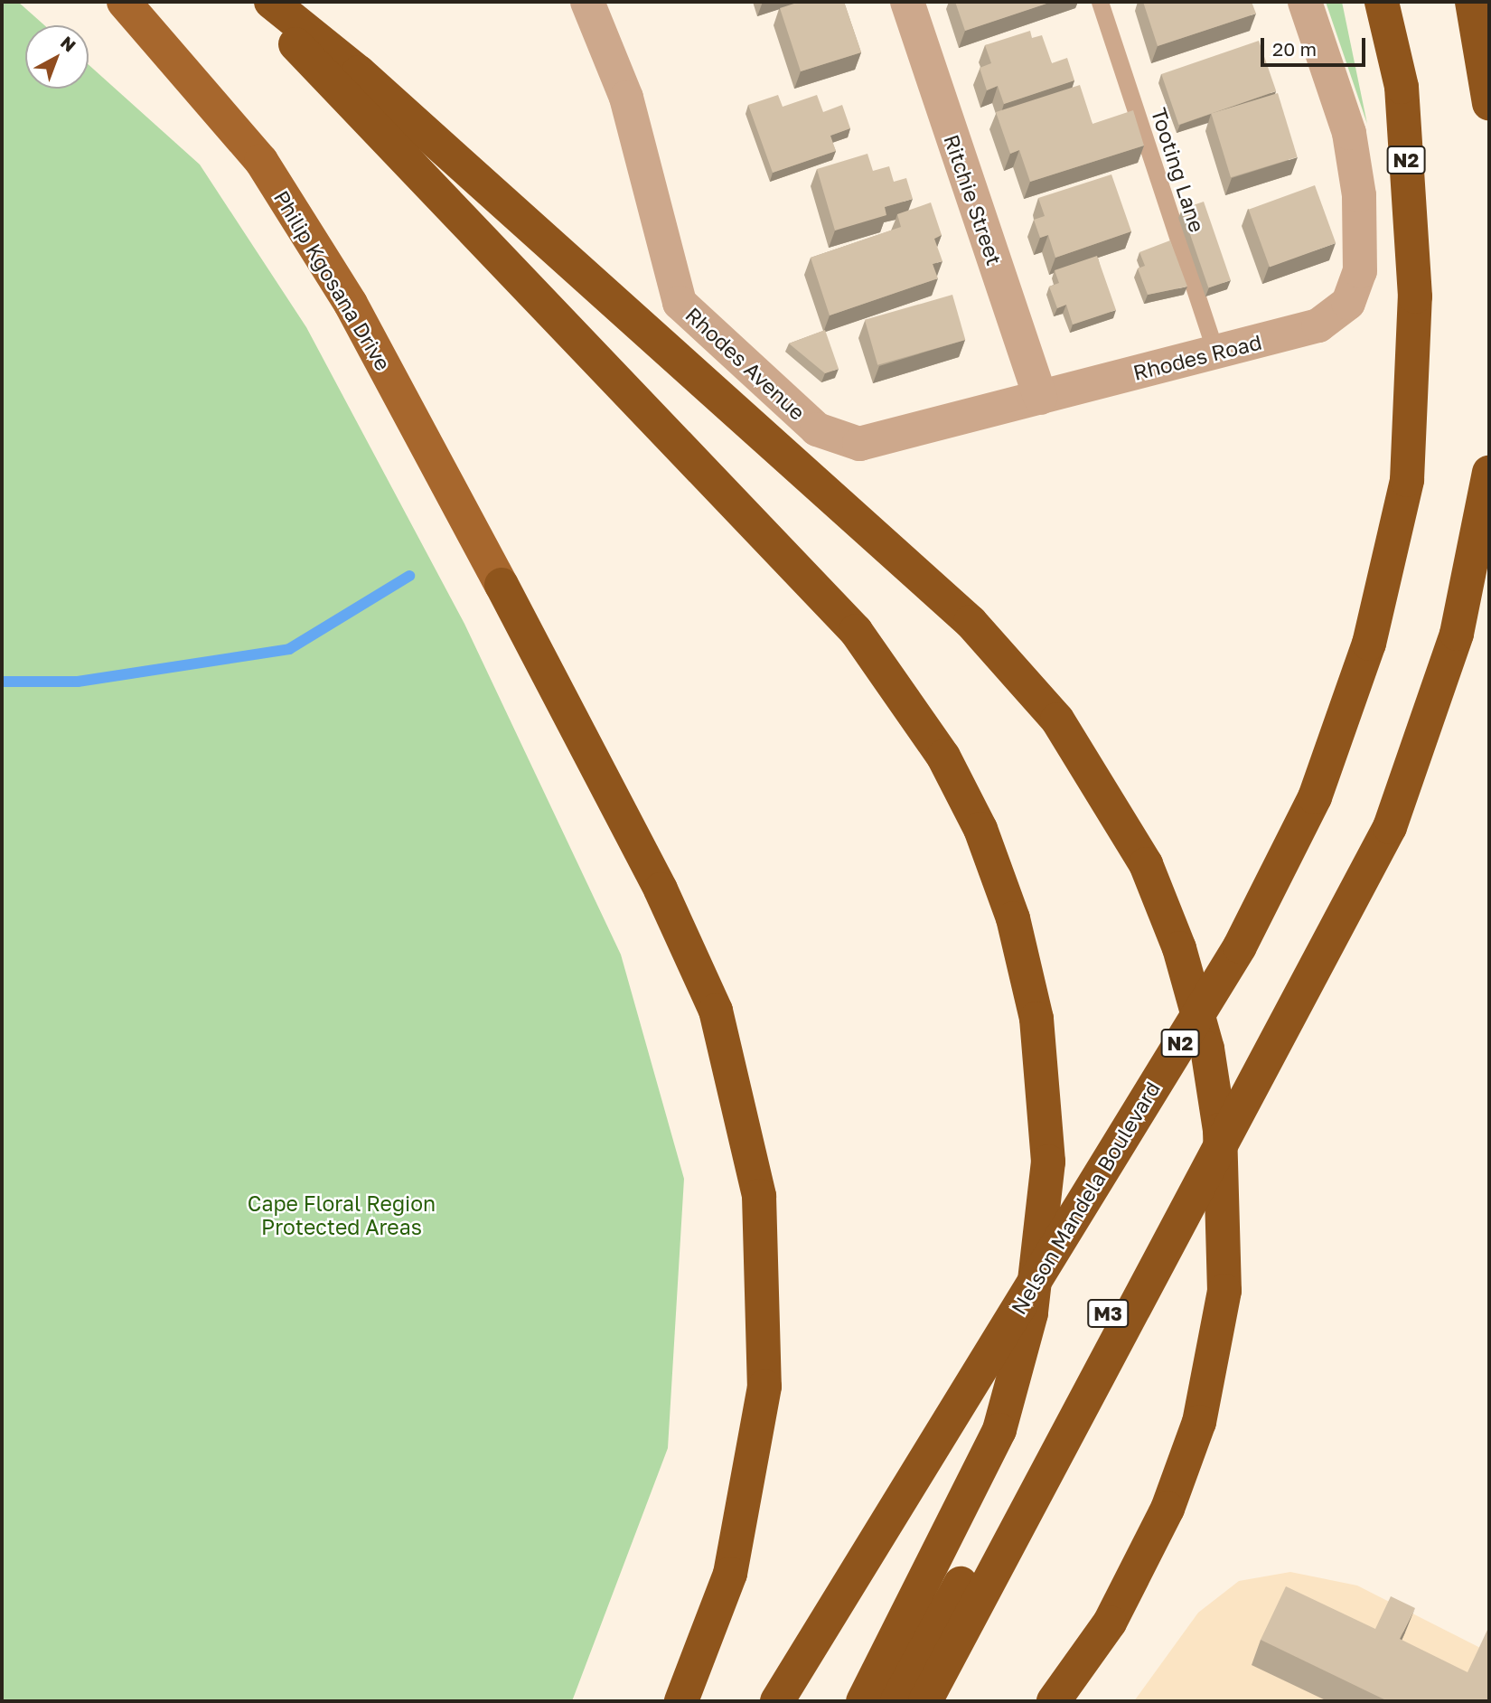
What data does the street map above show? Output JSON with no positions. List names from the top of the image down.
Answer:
{
  "streets": {
    "highway": ["N2", "Nelson Mandela Boulevard", "M3"],
    "main road": ["Philip Kgosana Drive"],
    "street": ["Ritchie Street", "Rhodes Road", "Rhodes Avenue"],
    "lane": ["Tooting Lane"]
  },
  "crossings": [
    ["Tooting Lane", "Rhodes Road"],
    ["Ritchie Street", "Rhodes Road"],
    ["Ritchie Street", "Rhodes Avenue"],
    ["Rhodes Road", "Rhodes Avenue"]
  ],
  "parks": ["Cape Floral Region Protected Areas"],
  "scale_bar": "20 m",
  "north": "top right"
}
